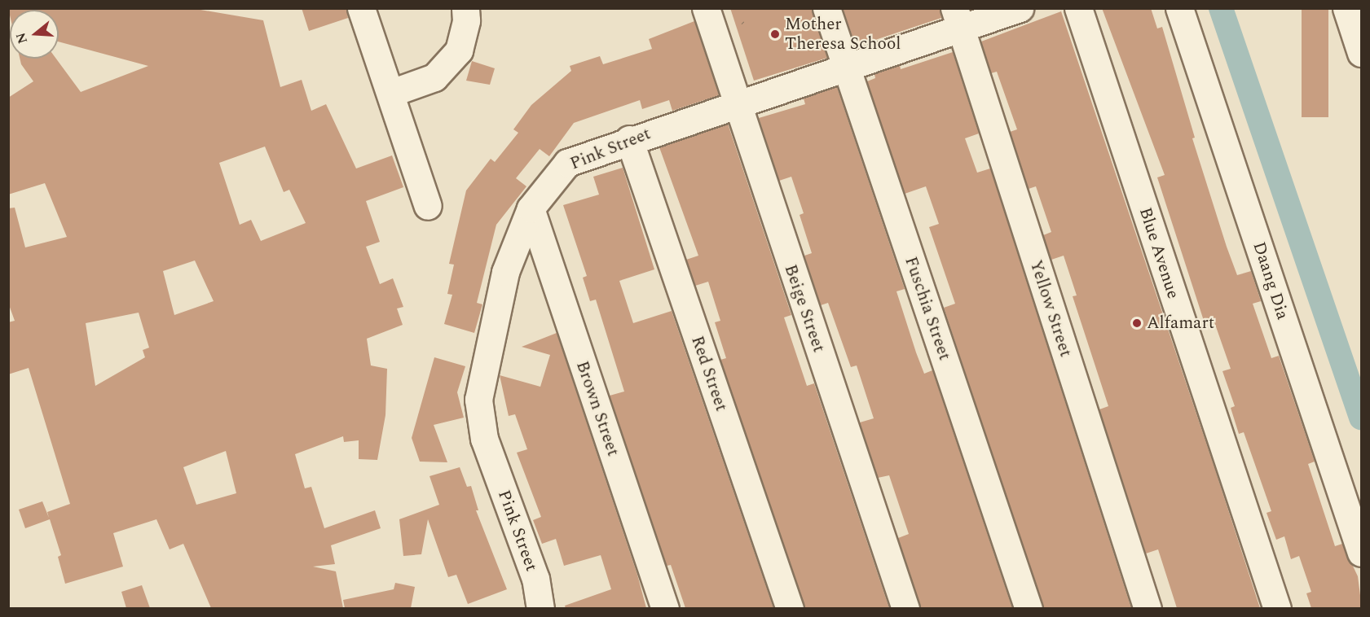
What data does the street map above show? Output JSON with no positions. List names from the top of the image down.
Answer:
{
  "streets": {
    "street": [
      "Pink Street",
      "Blue Avenue",
      "Daang Dia",
      "Beige Street",
      "Fuschia Street",
      "Yellow Street",
      "Red Street",
      "Brown Street"
    ]
  },
  "crossings": [
    ["Pink Street", "Beige Street"],
    ["Pink Street", "Fuschia Street"],
    ["Pink Street", "Yellow Street"],
    ["Pink Street", "Red Street"],
    ["Pink Street", "Brown Street"]
  ],
  "places": ["Mother Theresa School", "Alfamart"],
  "north": "left"
}
